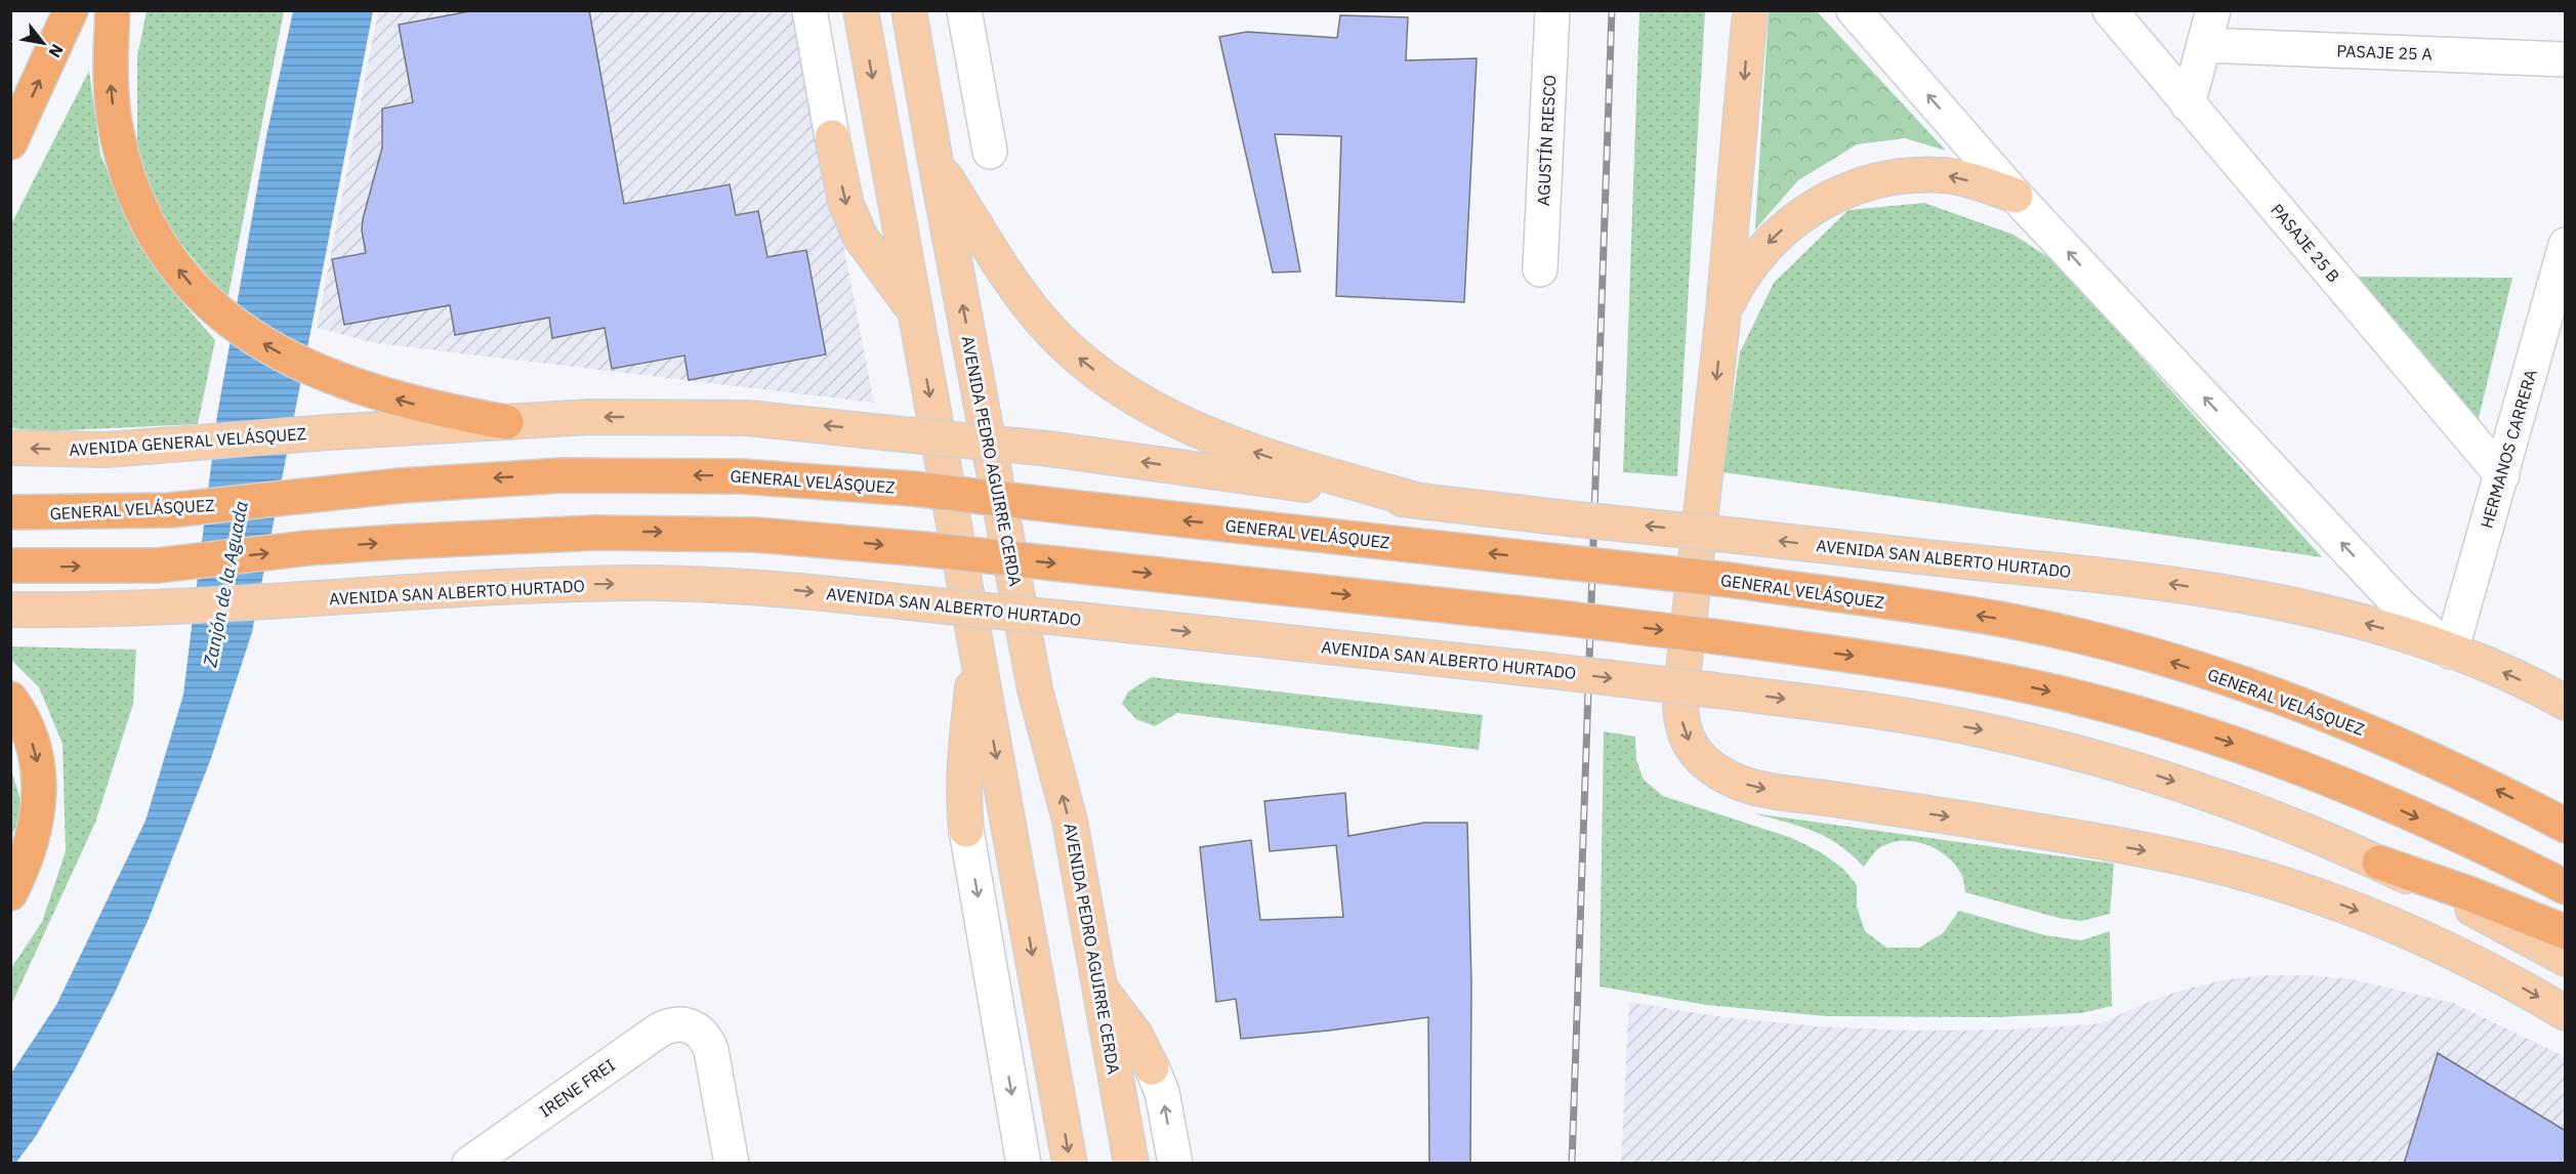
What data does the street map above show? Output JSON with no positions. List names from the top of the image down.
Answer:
{
  "streets": {
    "highway": ["GENERAL VELÁSQUEZ"],
    "main road": ["AVENIDA GENERAL VELÁSQUEZ", "AVENIDA PEDRO AGUIRRE CERDA", "AVENIDA SAN ALBERTO HURTADO"],
    "street": [
      "PASAJE 25 A",
      "AGUSTÍN RIESCO",
      "PASAJE 25 B",
      "HERMANOS CARRERA",
      "IRENE FREI"
    ]
  },
  "crossings": [
    ["PASAJE 25 B", "HERMANOS CARRERA"],
    ["AVENIDA GENERAL VELÁSQUEZ", "AVENIDA SAN ALBERTO HURTADO"],
    ["HERMANOS CARRERA", "AVENIDA SAN ALBERTO HURTADO"]
  ],
  "one_way": ["AVENIDA GENERAL VELÁSQUEZ"],
  "water": ["Zanjón de la Aguada"],
  "north": "bottom right"
}
